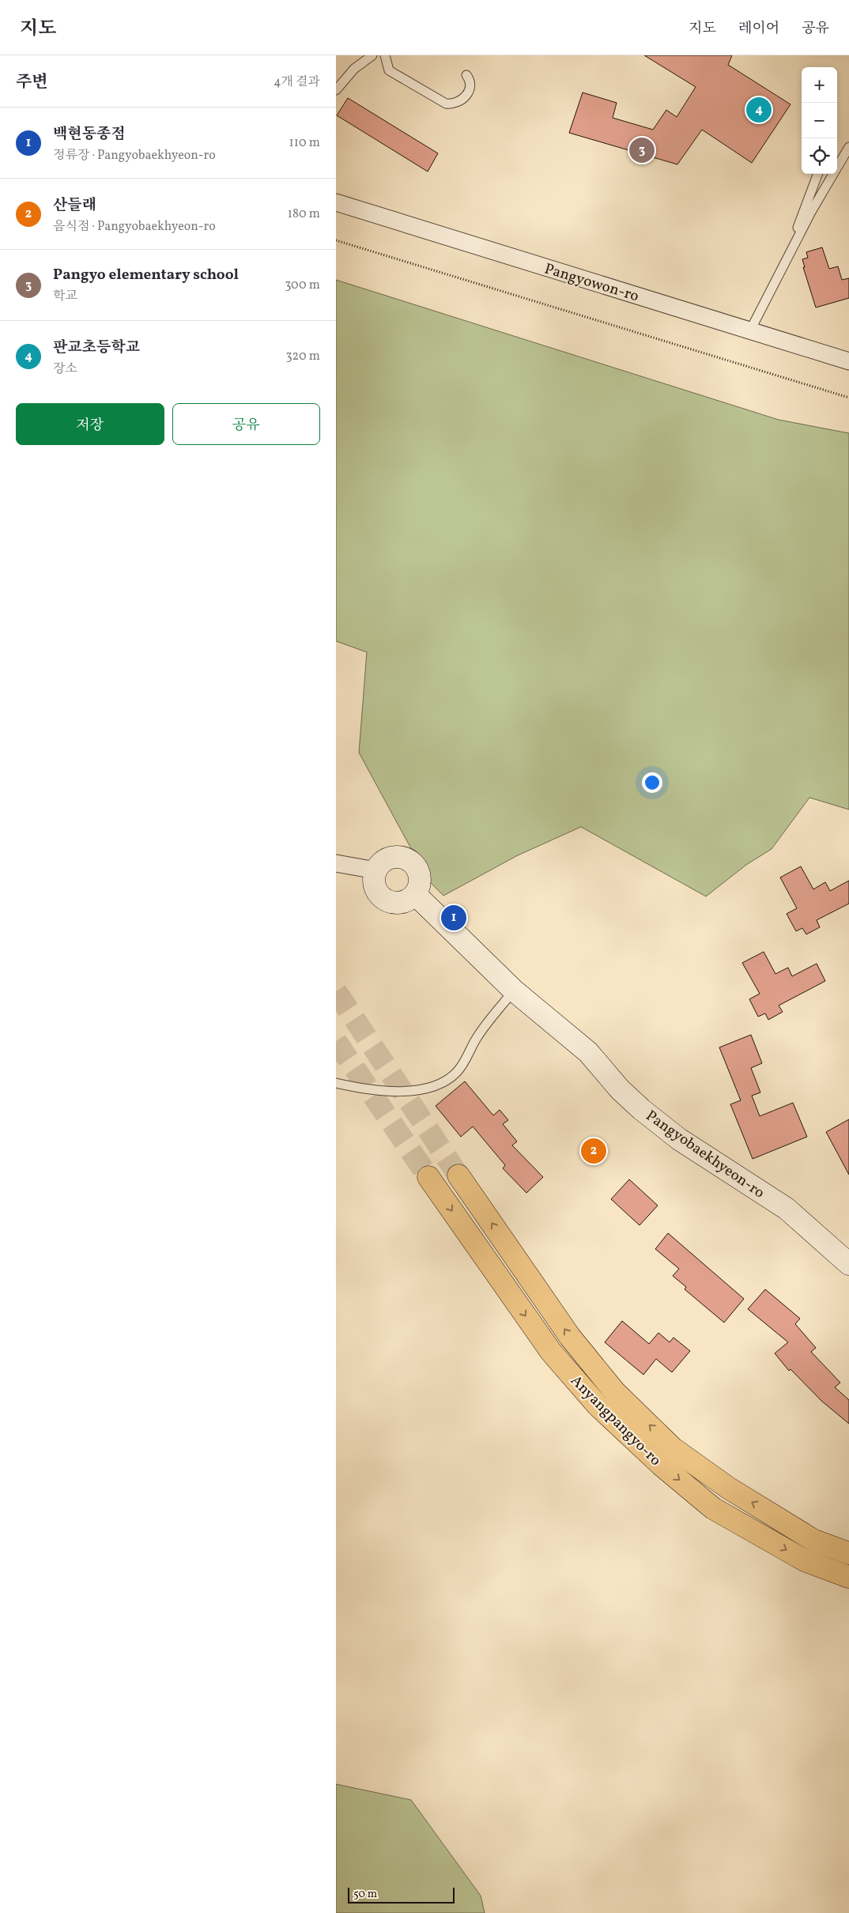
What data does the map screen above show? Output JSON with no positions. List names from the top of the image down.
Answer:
{
  "streets": {
    "main road": ["Anyangpangyo-ro"],
    "street": ["Pangyowon-ro", "Pangyobaekhyeon-ro"]
  },
  "scale_bar": "50 m",
  "page": {
    "header": "지도",
    "nav": ["지도", "레이어", "공유"],
    "heading": ["주변", "4개 결과"],
    "map_buttons": ["+", "−"],
    "pins": [
      "4",
      "3",
      "1",
      "2"
    ],
    "list": [
      {
        "mark": "1",
        "name": "백현동종점",
        "note": "정류장 · Pangyobaekhyeon-ro",
        "value": "110 m"
      },
      {
        "mark": "2",
        "name": "산들래",
        "note": "음식점 · Pangyobaekhyeon-ro",
        "value": "180 m"
      },
      {
        "mark": "3",
        "name": "Pangyo elementary school",
        "note": "학교",
        "value": "300 m"
      },
      {
        "mark": "4",
        "name": "판교초등학교",
        "note": "장소",
        "value": "320 m"
      }
    ],
    "buttons": ["저장", "공유"],
    "scale": "50 m"
  }
}
